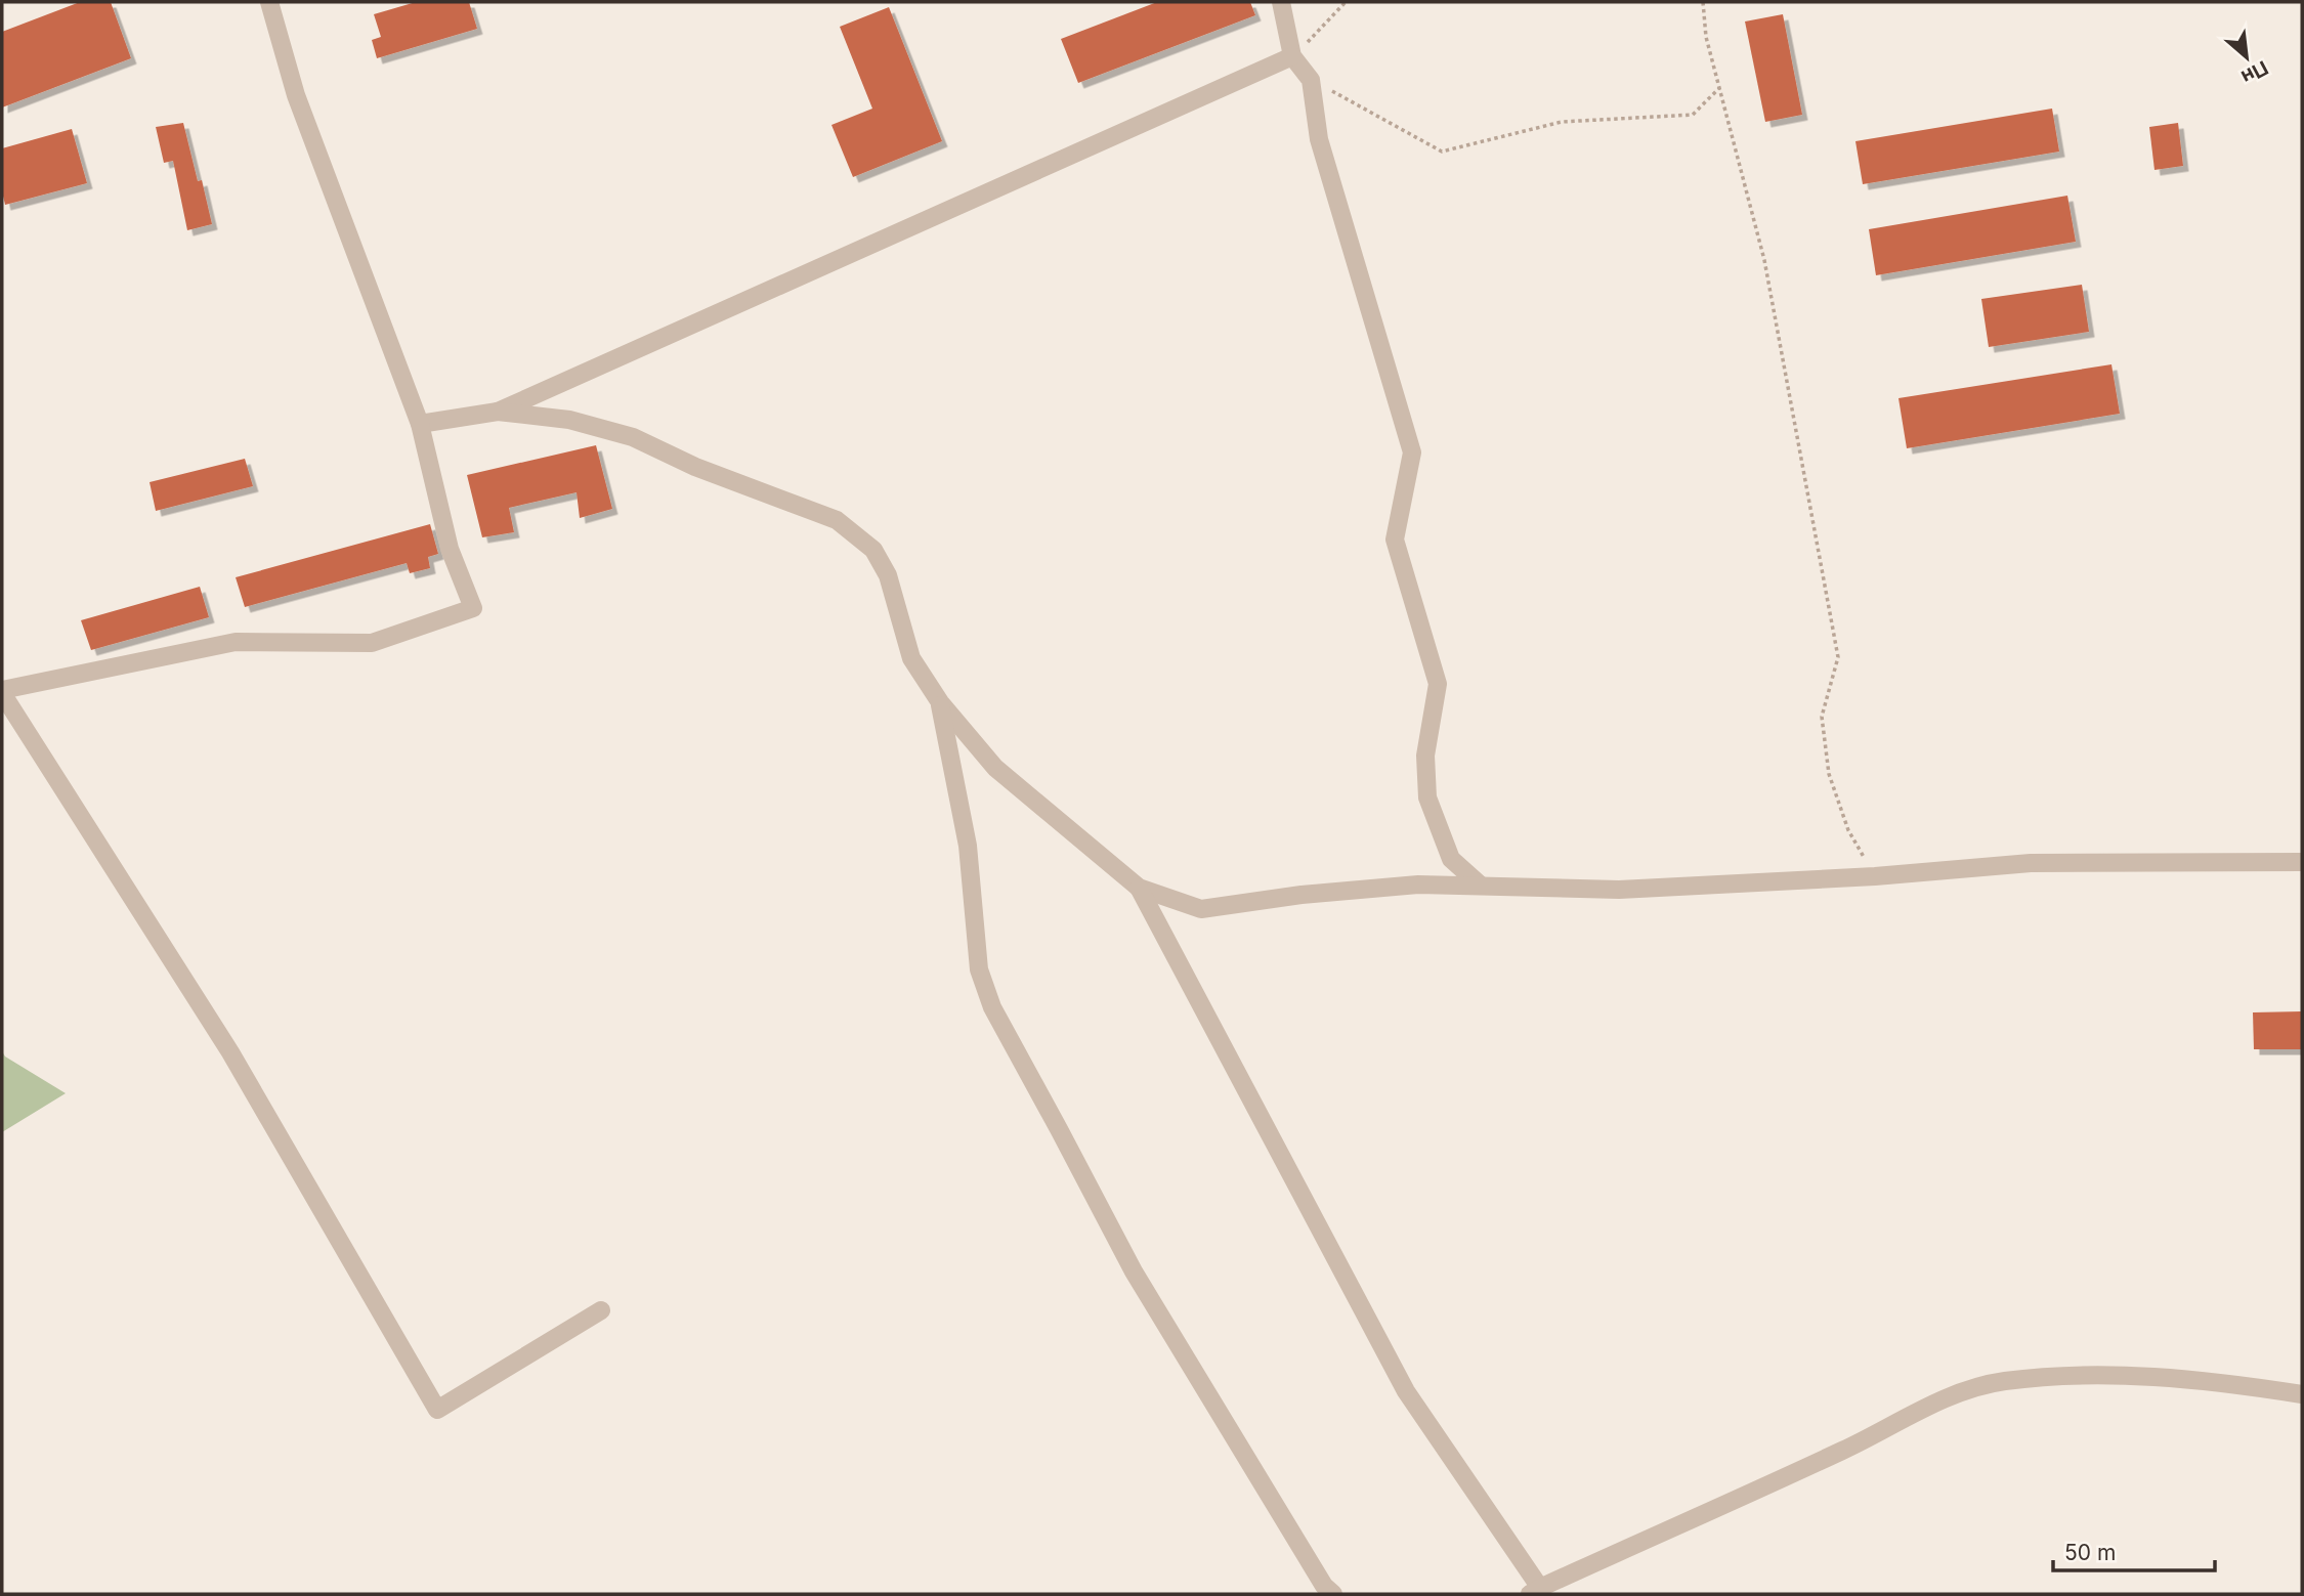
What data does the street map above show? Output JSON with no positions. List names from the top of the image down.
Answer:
{
  "scale_bar": "50 m",
  "north": "bottom right"
}
